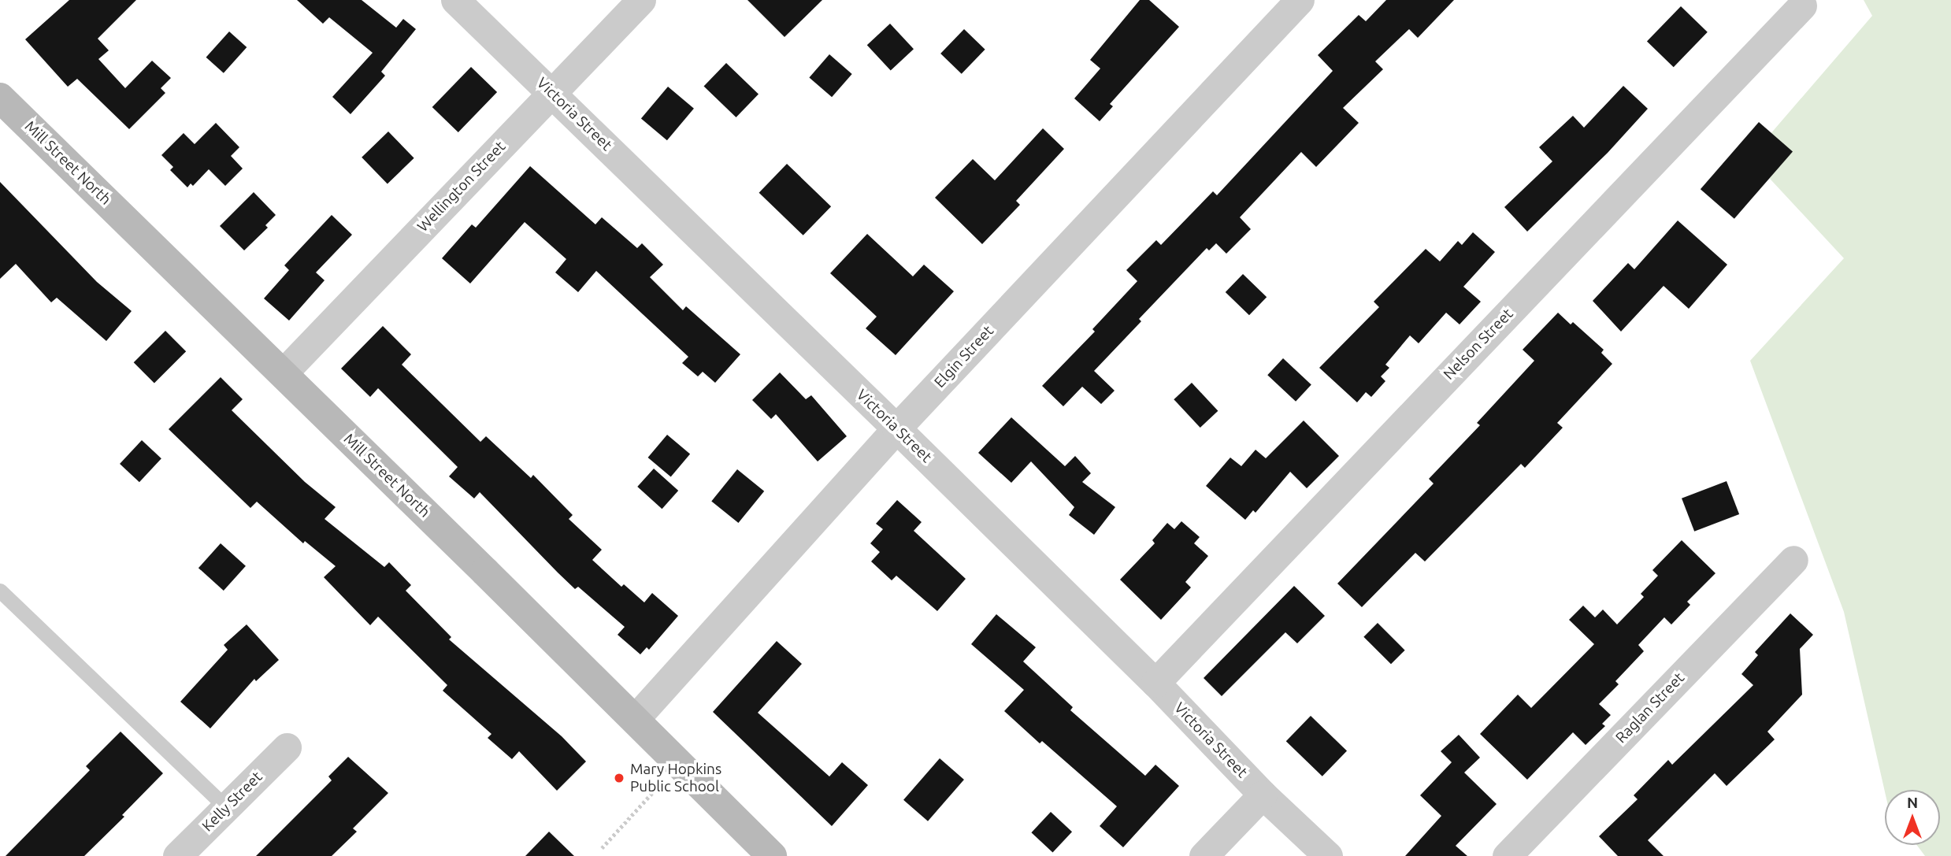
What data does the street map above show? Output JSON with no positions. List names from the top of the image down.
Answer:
{
  "streets": {
    "main road": ["Mill Street North"],
    "street": [
      "Victoria Street",
      "Wellington Street",
      "Nelson Street",
      "Elgin Street",
      "Raglan Street",
      "Kelly Street"
    ]
  },
  "crossings": [
    ["Victoria Street", "Wellington Street"],
    ["Victoria Street", "Nelson Street"],
    ["Victoria Street", "Elgin Street"],
    ["Mill Street North", "Wellington Street"],
    ["Mill Street North", "Elgin Street"]
  ],
  "places": ["Mary Hopkins Public School"],
  "north": "top"
}
